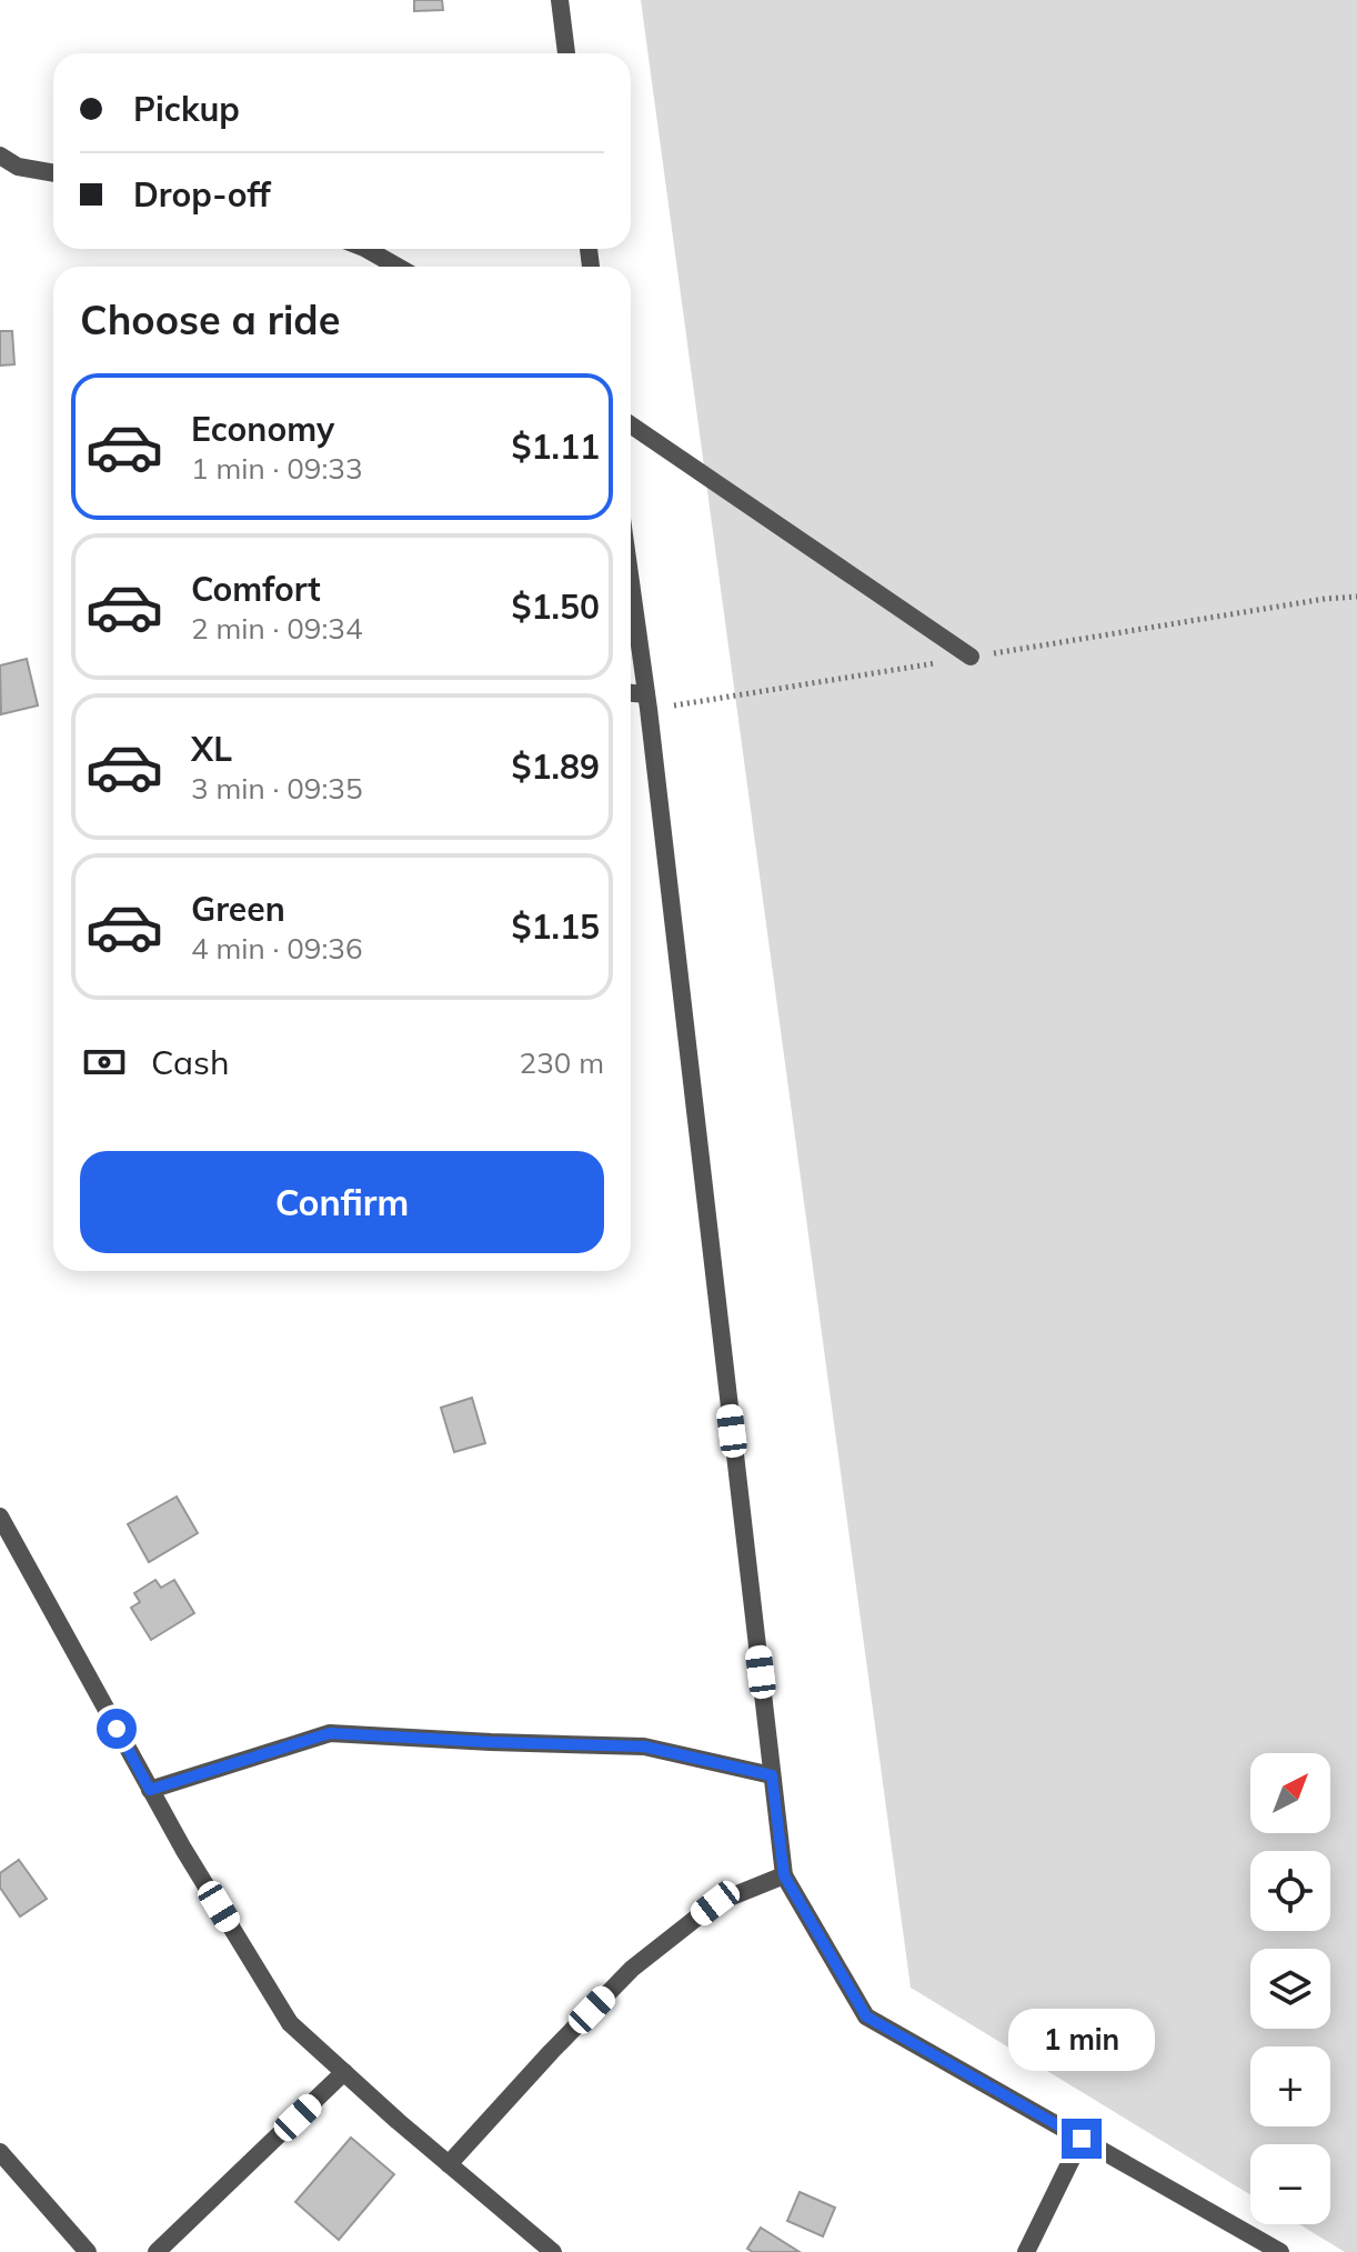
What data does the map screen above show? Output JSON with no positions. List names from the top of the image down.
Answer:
{
  "north": "top right",
  "page": {
    "banner": ["Pickup", "Drop-off"],
    "heading": "Choose a ride",
    "list": [
      {
        "name": "Economy",
        "note": "1 min · 09:33",
        "value": "$1.11"
      },
      {
        "name": "Comfort",
        "note": "2 min · 09:34",
        "value": "$1.50"
      },
      {
        "name": "XL",
        "note": "3 min · 09:35",
        "value": "$1.89"
      },
      {
        "name": "Green",
        "note": "4 min · 09:36",
        "value": "$1.15"
      }
    ],
    "pay": ["Cash", "230 m"],
    "buttons": "Confirm",
    "map_buttons": ["+", "−"],
    "bubble": "1 min"
  }
}
